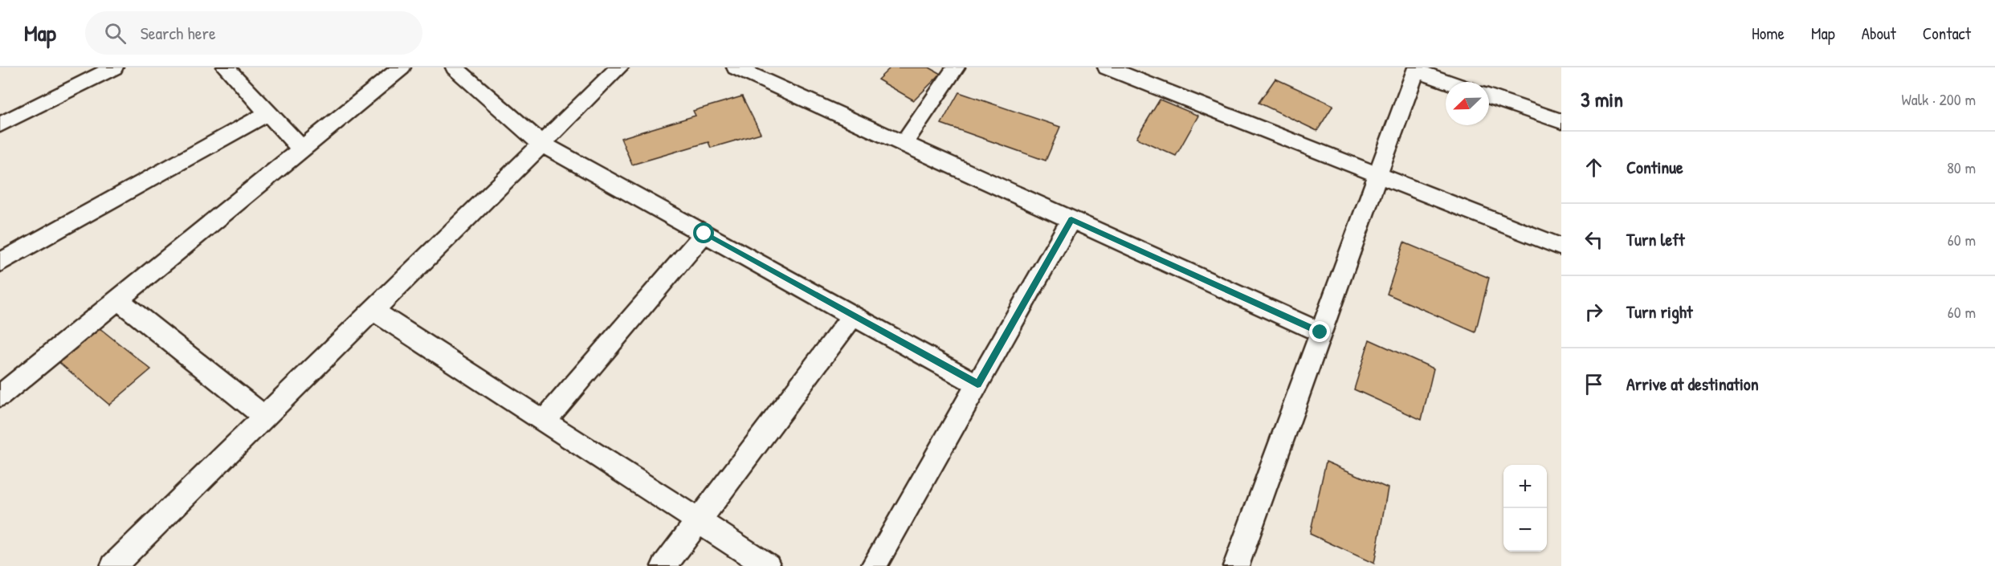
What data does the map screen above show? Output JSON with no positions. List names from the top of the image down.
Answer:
{
  "north": "bottom left",
  "page": {
    "header": "Map",
    "search": "Search here",
    "nav": [
      "Home",
      "Map",
      "About",
      "Contact"
    ],
    "heading": ["3 min", "Walk · 200 m"],
    "list": [
      ["Continue", "80 m"],
      ["Turn left", "60 m"],
      ["Turn right", "60 m"],
      "Arrive at destination"
    ],
    "map_buttons": ["+", "−"]
  }
}
